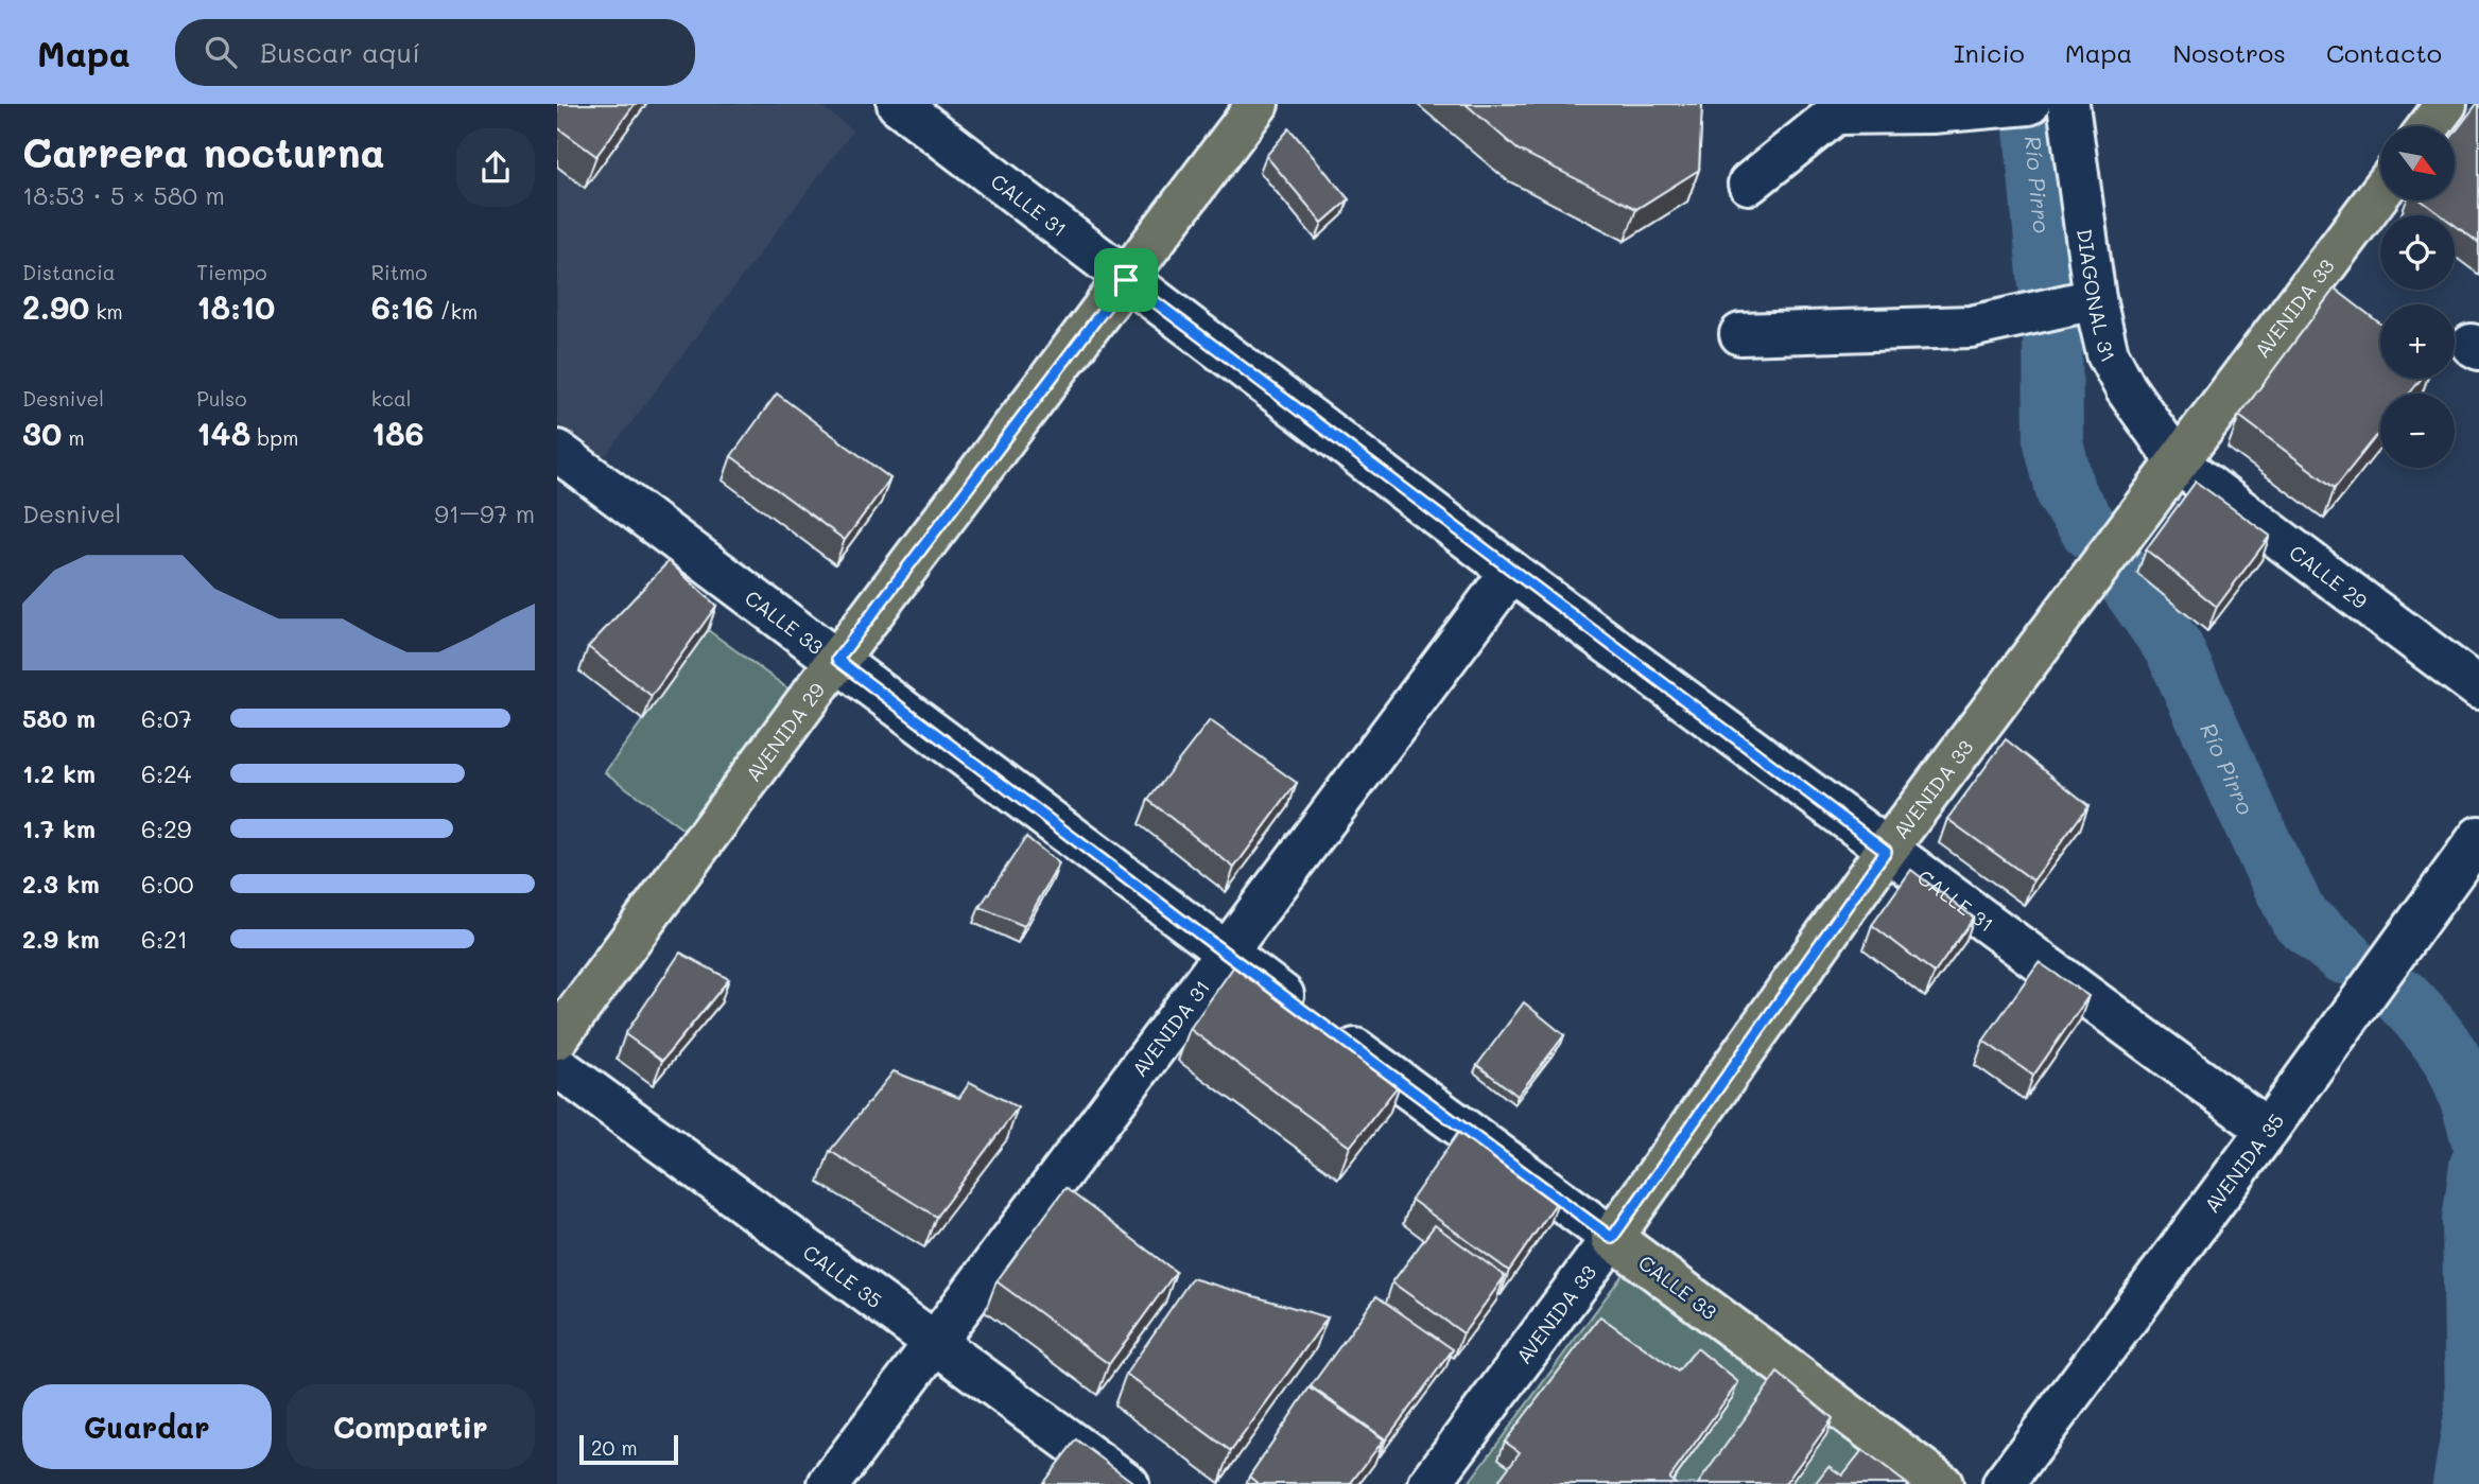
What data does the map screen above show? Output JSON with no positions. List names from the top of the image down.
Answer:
{
  "streets": {
    "main road": ["AVENIDA 33", "CALLE 33", "AVENIDA 29"],
    "street": [
      "CALLE 31",
      "DIAGONAL 31",
      "CALLE 29",
      "AVENIDA 31",
      "AVENIDA 35",
      "CALLE 35"
    ]
  },
  "crossings": [
    ["CALLE 31", "AVENIDA 33"],
    ["CALLE 31", "AVENIDA 29"],
    ["CALLE 31", "AVENIDA 31"],
    ["CALLE 31", "AVENIDA 35"],
    ["DIAGONAL 31", "AVENIDA 33"],
    ["DIAGONAL 31", "CALLE 29"],
    ["AVENIDA 33", "CALLE 29"],
    ["AVENIDA 33", "CALLE 33"],
    ["CALLE 33", "AVENIDA 29"],
    ["CALLE 33", "AVENIDA 31"],
    ["AVENIDA 31", "CALLE 35"]
  ],
  "water": ["Río Pirro"],
  "scale_bar": "20 m",
  "north": "bottom right",
  "page": {
    "header": "Mapa",
    "search": "Buscar aquí",
    "nav": [
      "Inicio",
      "Mapa",
      "Nosotros",
      "Contacto"
    ],
    "heading": ["Carrera nocturna", "18:53 · 5 × 580 m"],
    "map_buttons": ["+", "−"],
    "stats": [
      ["Distancia", "2.90 km"],
      ["Tiempo", "18:10"],
      ["Ritmo", "6:16 /km"],
      ["Desnivel", "30 m"],
      ["Pulso", "148 bpm"],
      ["kcal", "186"]
    ],
    "chart": ["Desnivel", "91–97 m"],
    "list": [
      {
        "name": "580 m",
        "note": "6:07"
      },
      {
        "name": "1.2 km",
        "note": "6:24"
      },
      {
        "name": "1.7 km",
        "note": "6:29"
      },
      {
        "name": "2.3 km",
        "note": "6:00"
      },
      {
        "name": "2.9 km",
        "note": "6:21"
      }
    ],
    "buttons": ["Guardar", "Compartir"],
    "scale": "20 m"
  }
}
